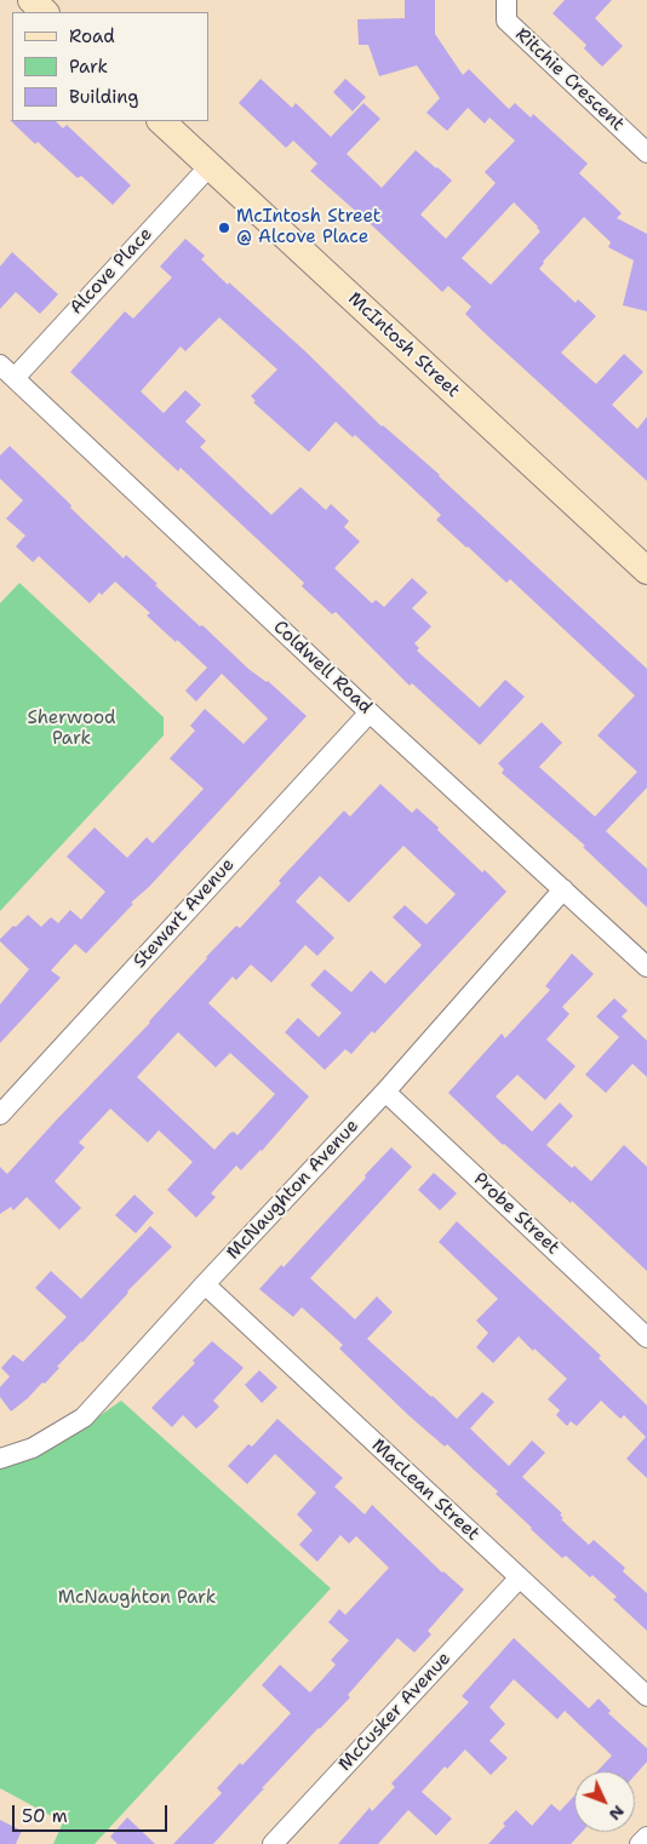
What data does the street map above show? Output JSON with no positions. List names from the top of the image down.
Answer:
{
  "streets": {
    "street": [
      "Ritchie Crescent",
      "Alcove Place",
      "McIntosh Street",
      "Coldwell Road",
      "Stewart Avenue",
      "McNaughton Avenue",
      "Probe Street",
      "MacLean Street",
      "McCusker Avenue"
    ]
  },
  "crossings": [
    ["Alcove Place", "McIntosh Street"],
    ["Alcove Place", "Coldwell Road"],
    ["Coldwell Road", "Stewart Avenue"],
    ["Coldwell Road", "McNaughton Avenue"],
    ["McNaughton Avenue", "Probe Street"],
    ["McNaughton Avenue", "MacLean Street"],
    ["MacLean Street", "McCusker Avenue"]
  ],
  "parks": ["Sherwood Park", "McNaughton Park"],
  "places": ["McIntosh Street @ Alcove Place"],
  "legend": ["Road", "Park", "Building"],
  "scale_bar": "50 m",
  "north": "bottom right"
}
